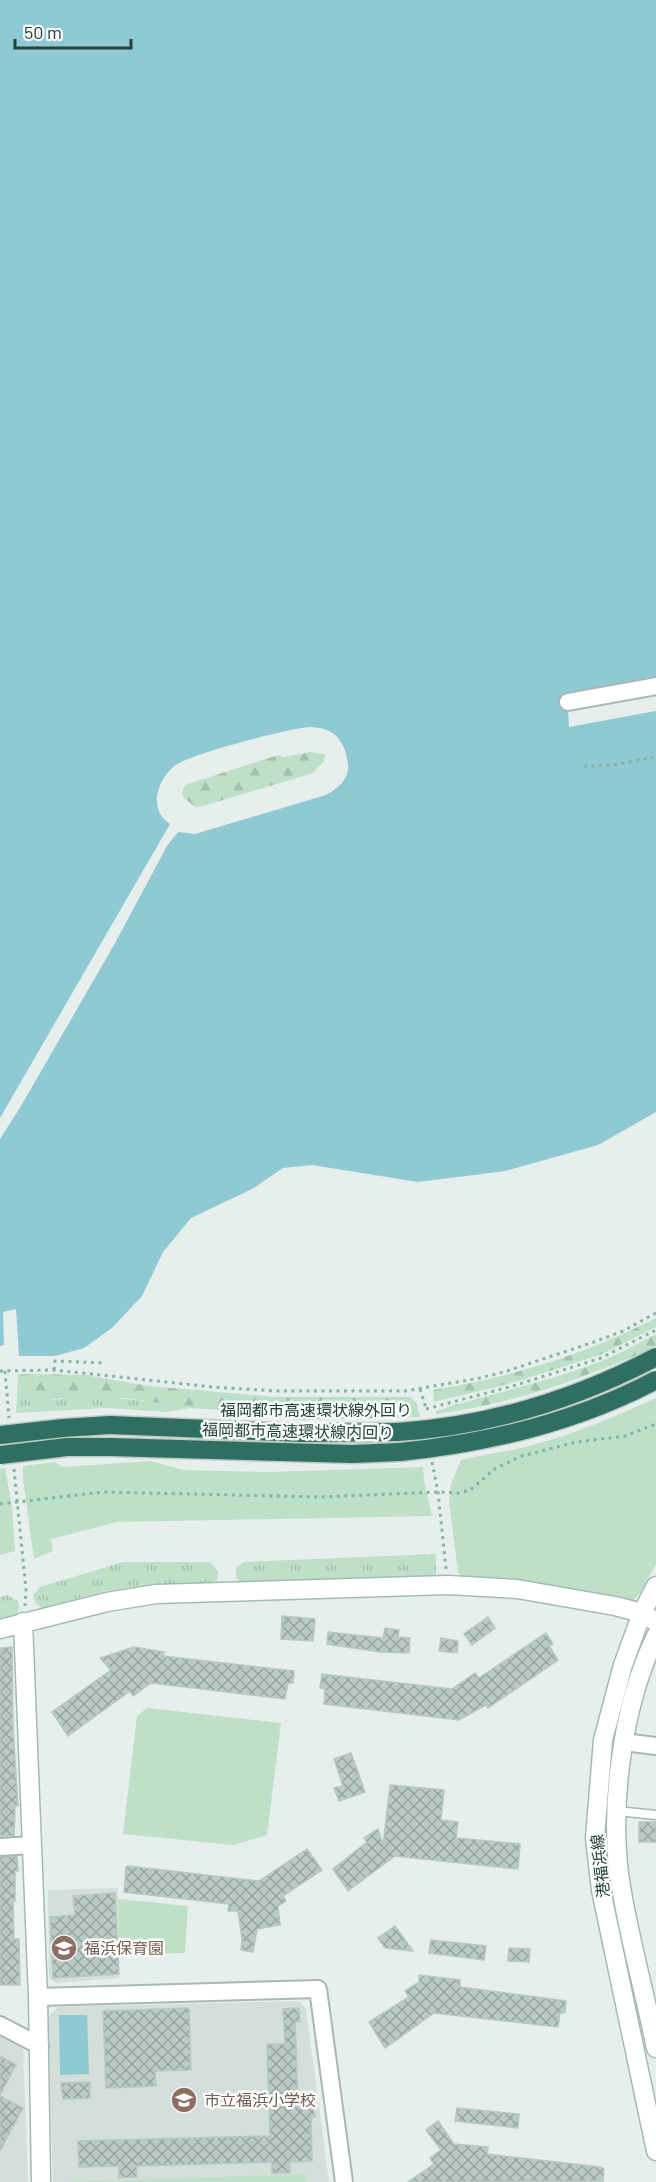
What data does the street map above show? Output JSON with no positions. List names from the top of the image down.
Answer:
{
  "streets": {
    "highway": ["福岡都市高速環状線外回り", "福岡都市高速環状線内回り"],
    "street": ["港福浜線"]
  },
  "places": {
    "school or university": ["福浜保育園", "市立福浜小学校"]
  },
  "scale_bar": "50 m"
}
